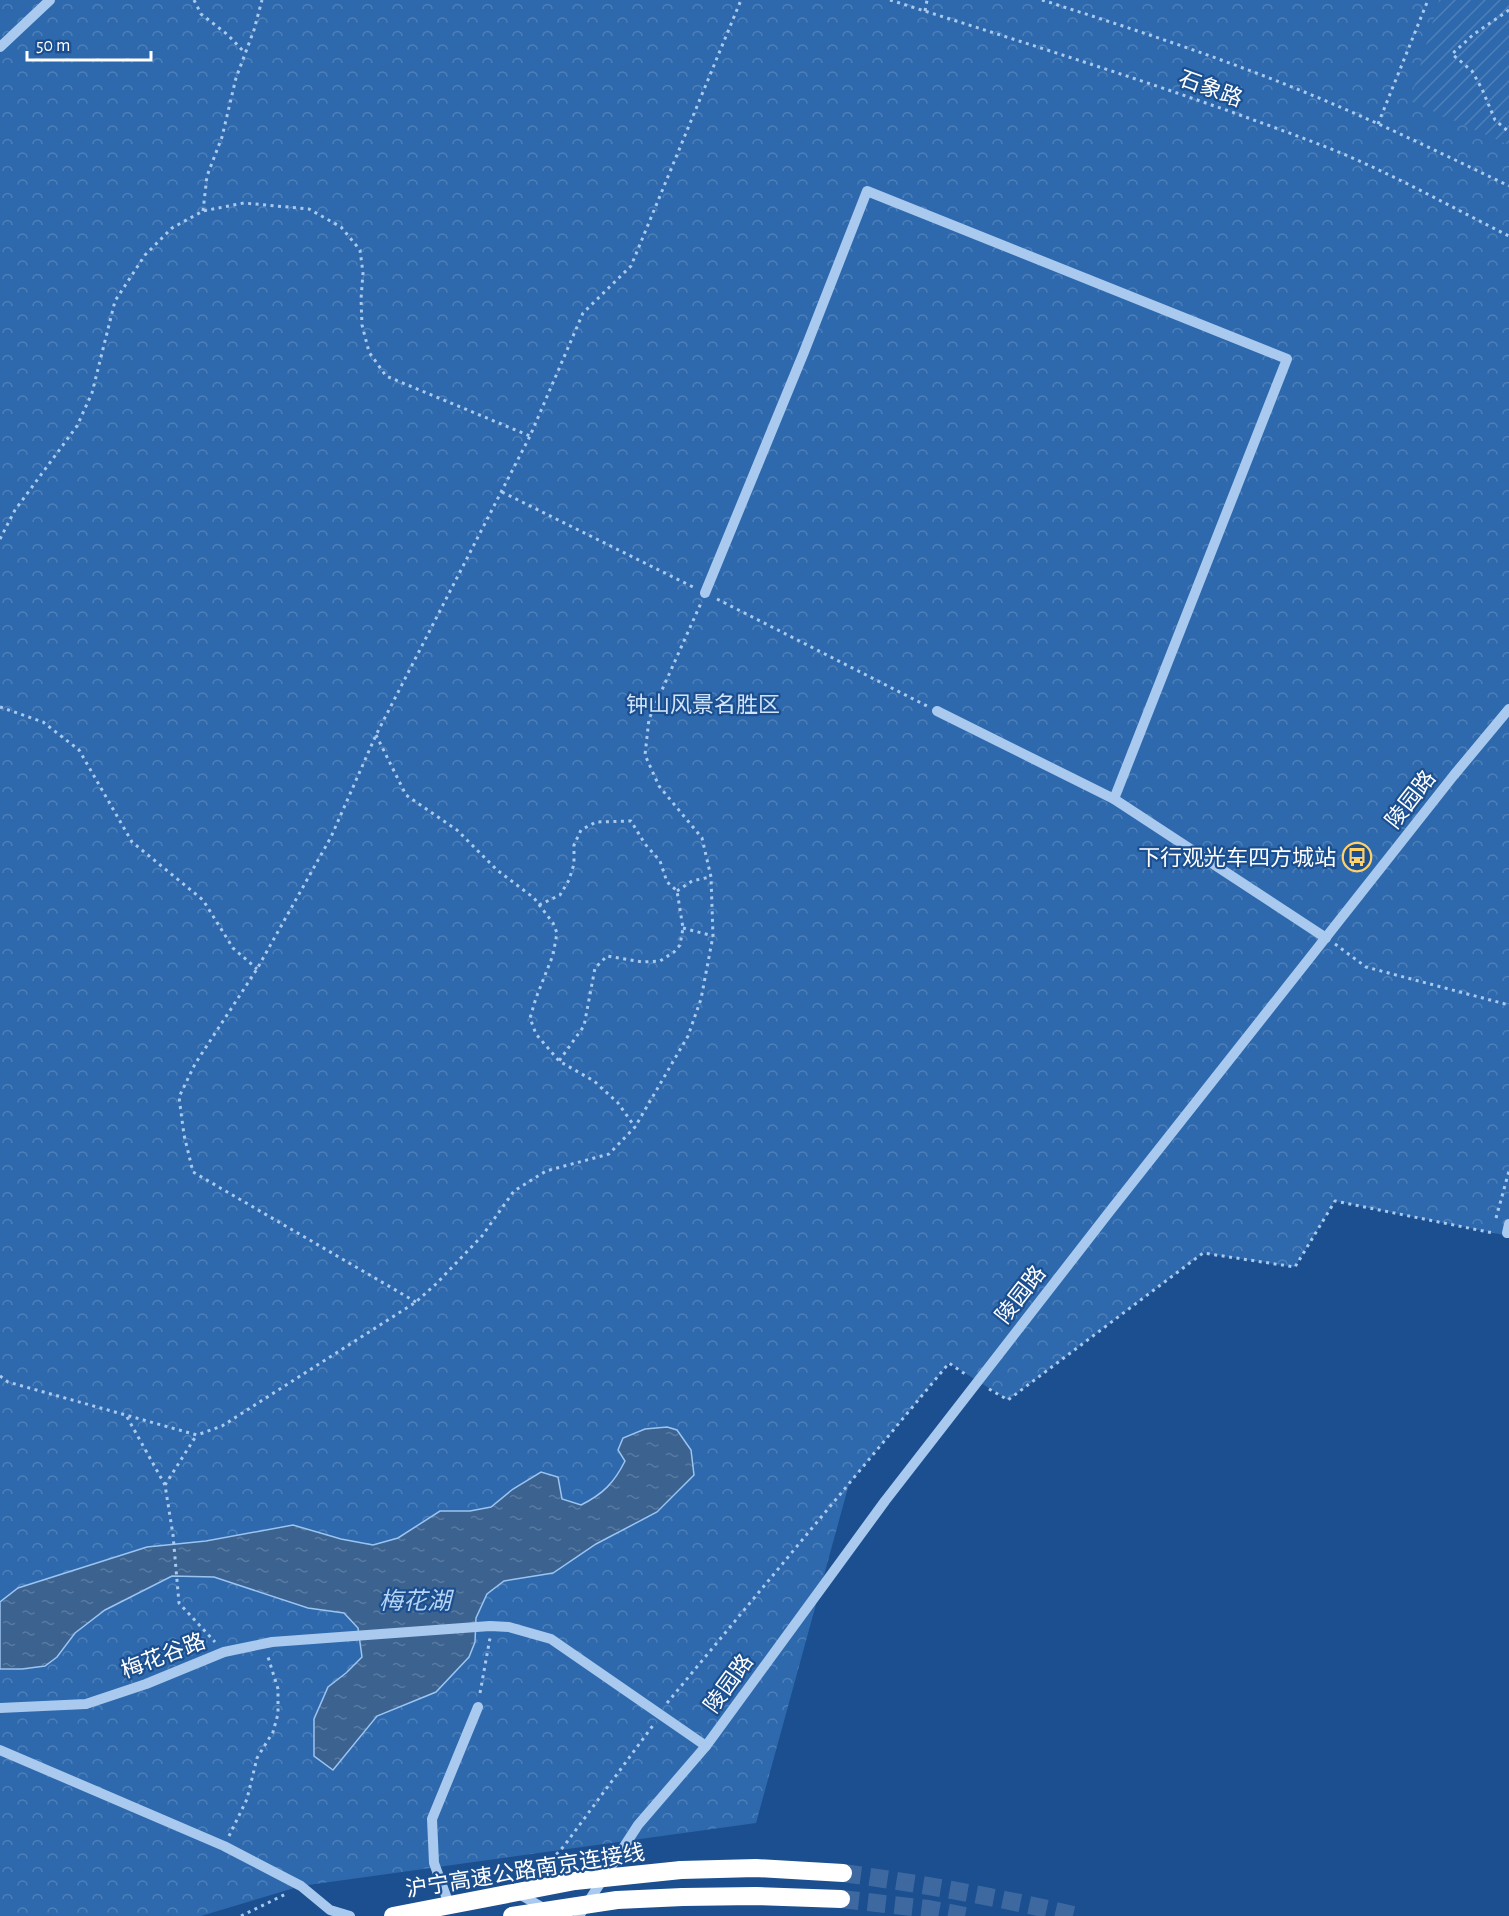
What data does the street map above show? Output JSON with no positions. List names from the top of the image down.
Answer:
{
  "streets": {
    "highway": ["沪宁高速公路南京连接线"],
    "street": ["陵园路", "梅花谷路"],
    "path": ["石象路"]
  },
  "crossings": [
    ["陵园路", "梅花谷路"]
  ],
  "water": ["梅花湖"],
  "parks": ["钟山风景名胜区"],
  "places": {
    "bus stop": ["下行观光车四方城站"]
  },
  "scale_bar": "50 m"
}
